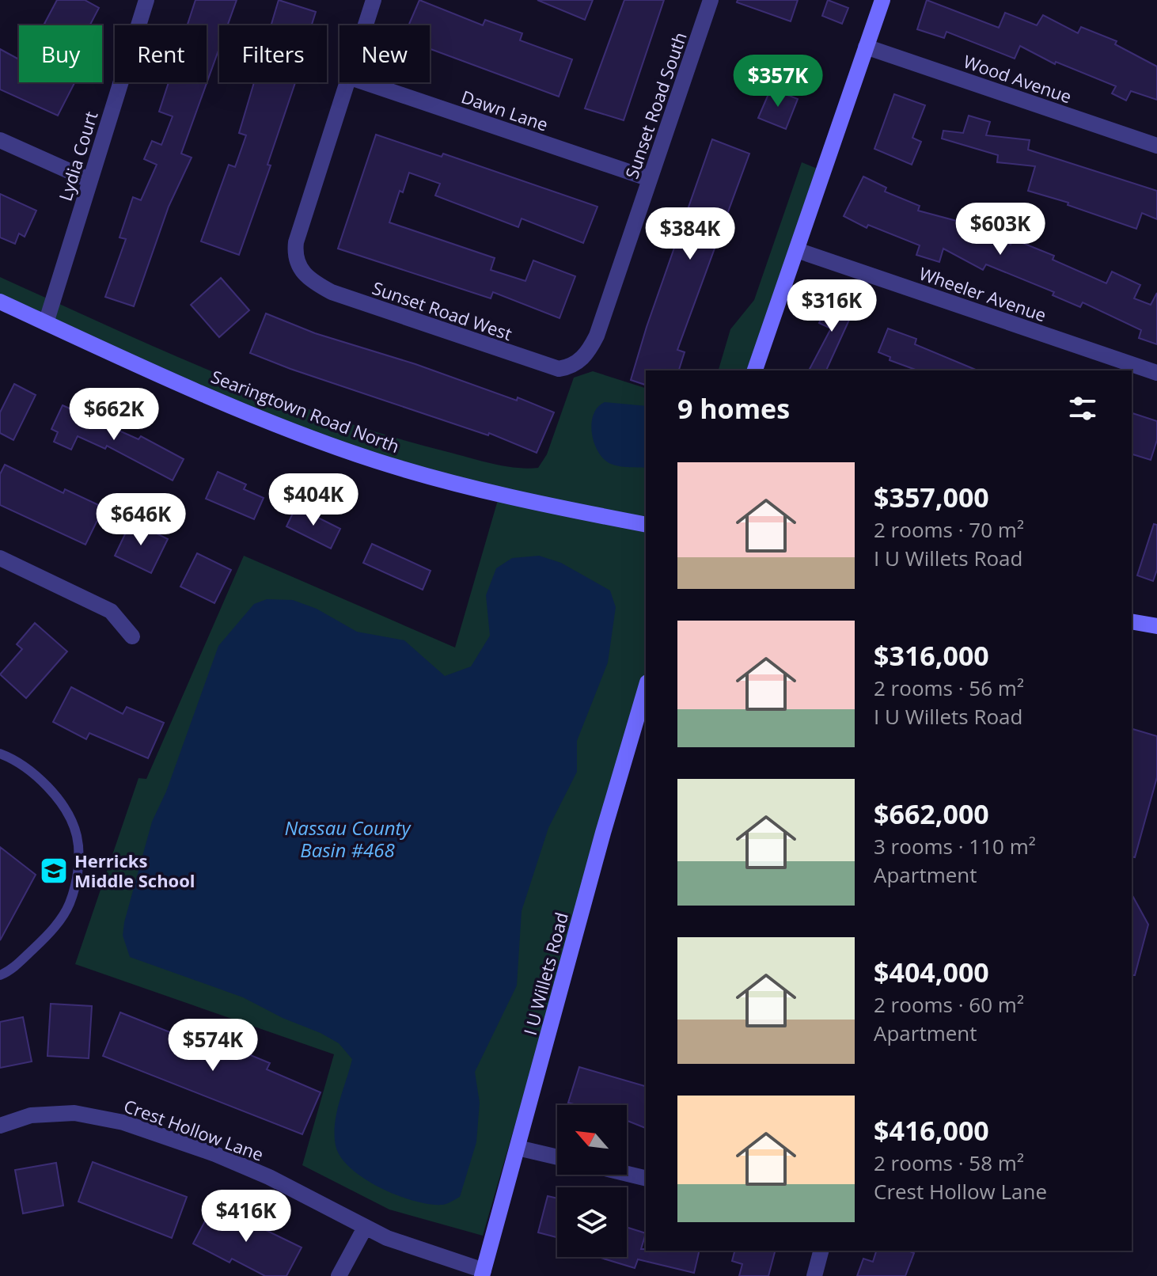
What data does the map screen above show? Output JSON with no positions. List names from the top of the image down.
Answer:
{
  "streets": {
    "main road": ["Searingtown Road North", "I U Willets Road"],
    "street": [
      "Wood Avenue",
      "Sunset Road South",
      "Dawn Lane",
      "Lydia Court",
      "Wheeler Avenue",
      "Sunset Road West",
      "Crest Hollow Lane"
    ]
  },
  "crossings": [
    ["Sunset Road South", "Dawn Lane"],
    ["Sunset Road South", "Sunset Road West"],
    ["Lydia Court", "Searingtown Road North"],
    ["I U Willets Road", "Crest Hollow Lane"]
  ],
  "water": ["Nassau County Basin #468"],
  "places": {
    "school or university": ["Herricks Middle School"]
  },
  "north": "top left",
  "page": {
    "chip": [
      "Buy",
      "Rent",
      "Filters",
      "New"
    ],
    "price": [
      "$357K",
      "$603K",
      "$384K",
      "$316K",
      "$662K",
      "$404K",
      "$646K",
      "$574K",
      "$416K"
    ],
    "heading": "9 homes",
    "list": [
      {
        "name": "$357,000",
        "note": "2 rooms · 70 m² · I U Willets Road"
      },
      {
        "name": "$316,000",
        "note": "2 rooms · 56 m² · I U Willets Road"
      },
      {
        "name": "$662,000",
        "note": "3 rooms · 110 m² · Apartment"
      },
      {
        "name": "$404,000",
        "note": "2 rooms · 60 m² · Apartment"
      },
      {
        "name": "$416,000",
        "note": "2 rooms · 58 m² · Crest Hollow Lane"
      }
    ]
  }
}
